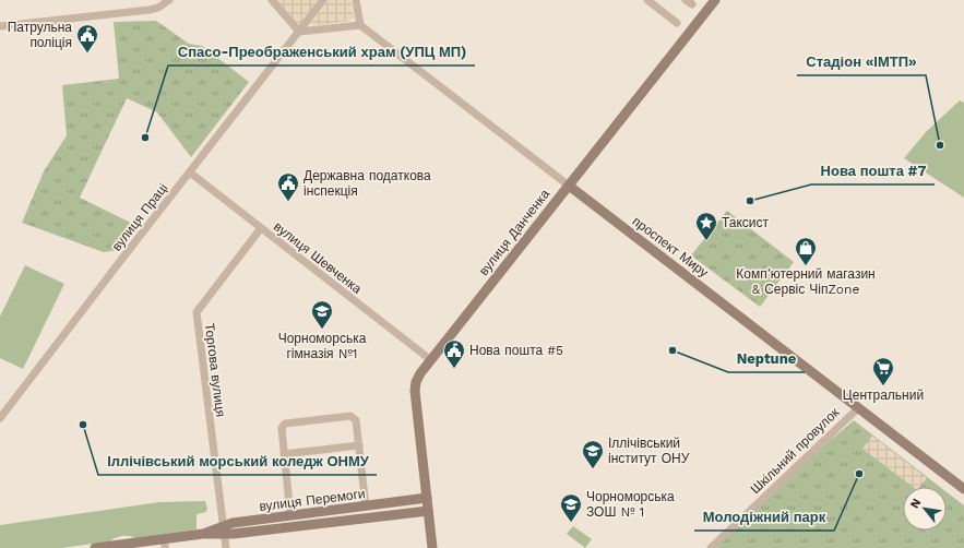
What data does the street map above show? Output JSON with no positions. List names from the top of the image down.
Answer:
{
  "streets": {
    "main road": ["вулиця Данченка", "проспект Миру", "вулиця Перемоги"],
    "street": [
      "вулиця Праці",
      "вулиця Шевченка",
      "Торгова вулиця",
      "Шкільний провулок"
    ]
  },
  "crossings": [
    ["вулиця Праці", "вулиця Шевченка"],
    ["вулиця Данченка", "проспект Миру"],
    ["вулиця Данченка", "вулиця Шевченка"],
    ["вулиця Данченка", "вулиця Перемоги"],
    ["проспект Миру", "Шкільний провулок"],
    ["вулиця Шевченка", "Торгова вулиця"],
    ["Торгова вулиця", "вулиця Перемоги"]
  ],
  "places": {
    "public building": ["Патрульна поліція", "Державна податкова інспекція", "Нова пошта #5"],
    "other": [
      "Спасо-Преображенський храм (УПЦ МП)",
      "Стадіон «ІМТП»",
      "Нова пошта #7",
      "Neptune",
      "Іллічівський морський коледж ОНМУ",
      "Молодіжний парк"
    ],
    "place": ["Таксист"],
    "shop": ["Комп’ютерний магазин & Сервіс ЧіпZone"],
    "school or university": ["Чорноморська гімназія №1", "Іллічівський інститут ОНУ", "Чорноморська ЗОШ № 1"],
    "supermarket": ["Центральний"]
  },
  "north": "top left"
}
